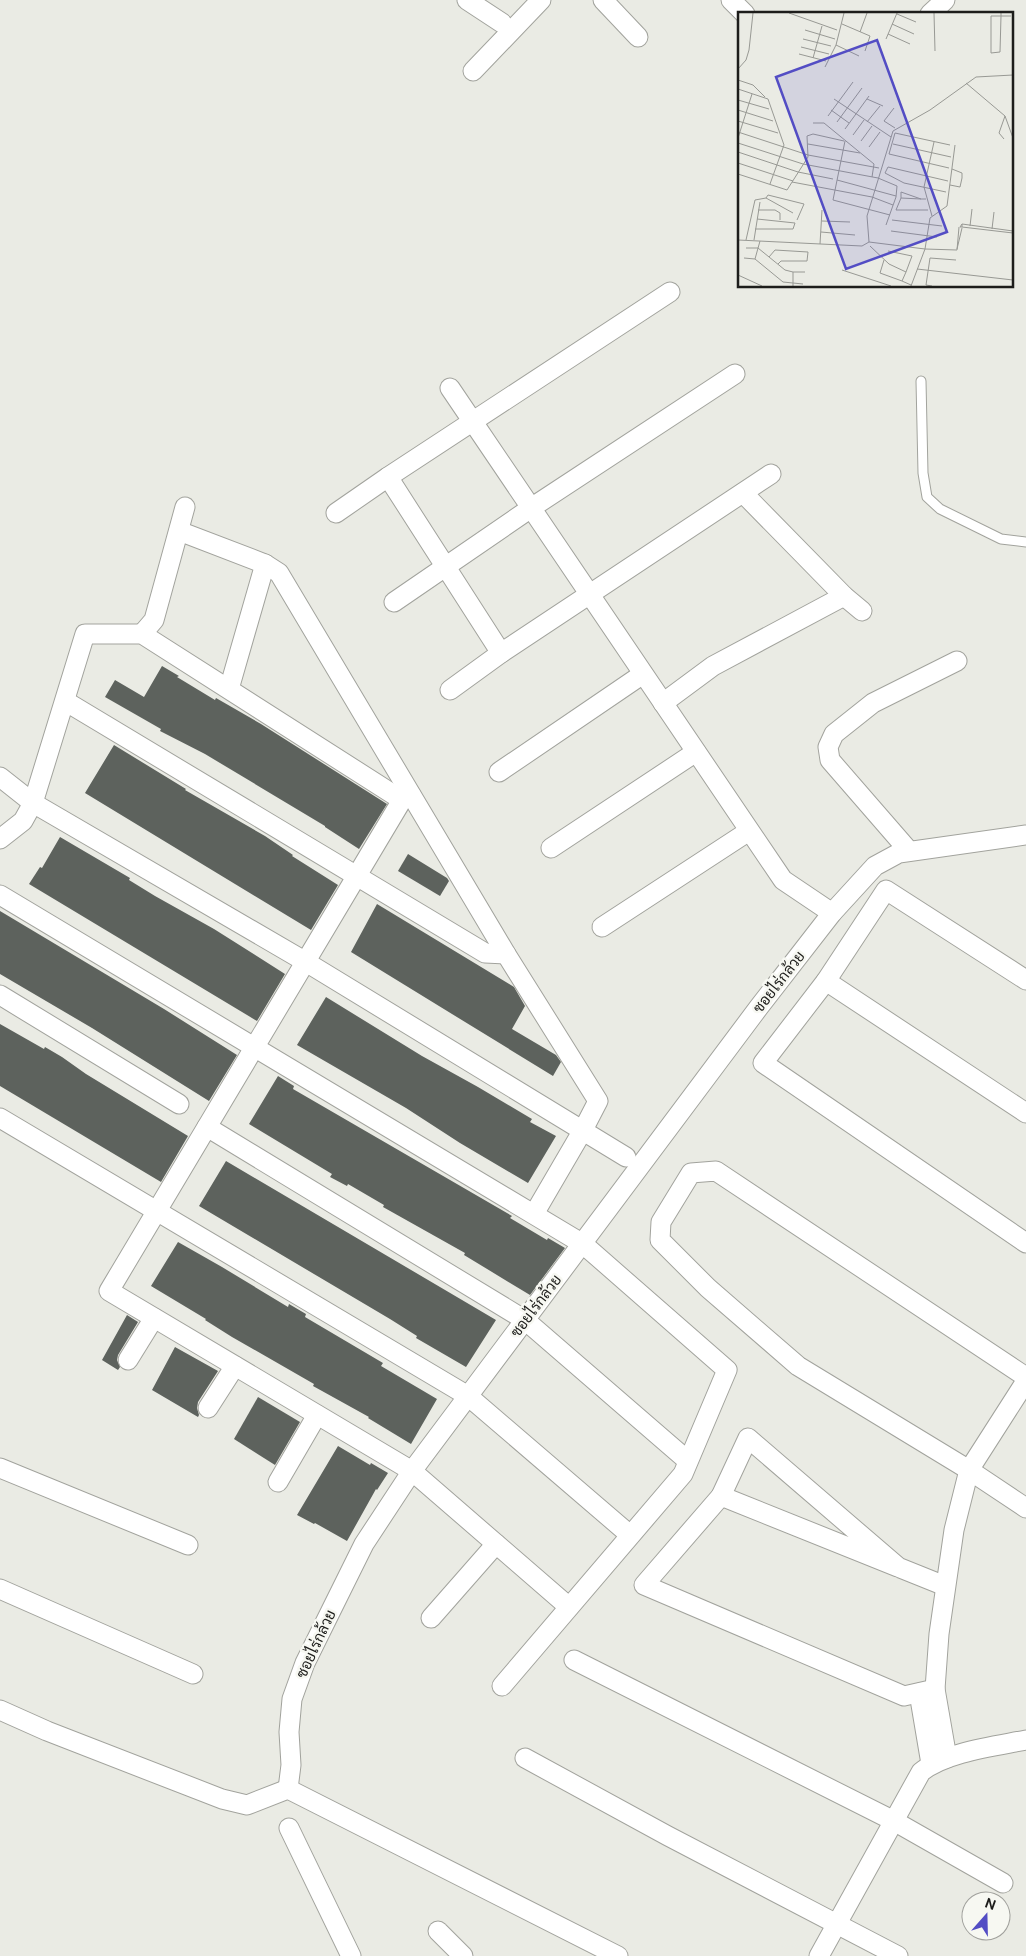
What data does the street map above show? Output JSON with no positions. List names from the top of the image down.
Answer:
{
  "streets": {
    "street": ["ซอยไร่กล้วย"]
  },
  "north": "top"
}
